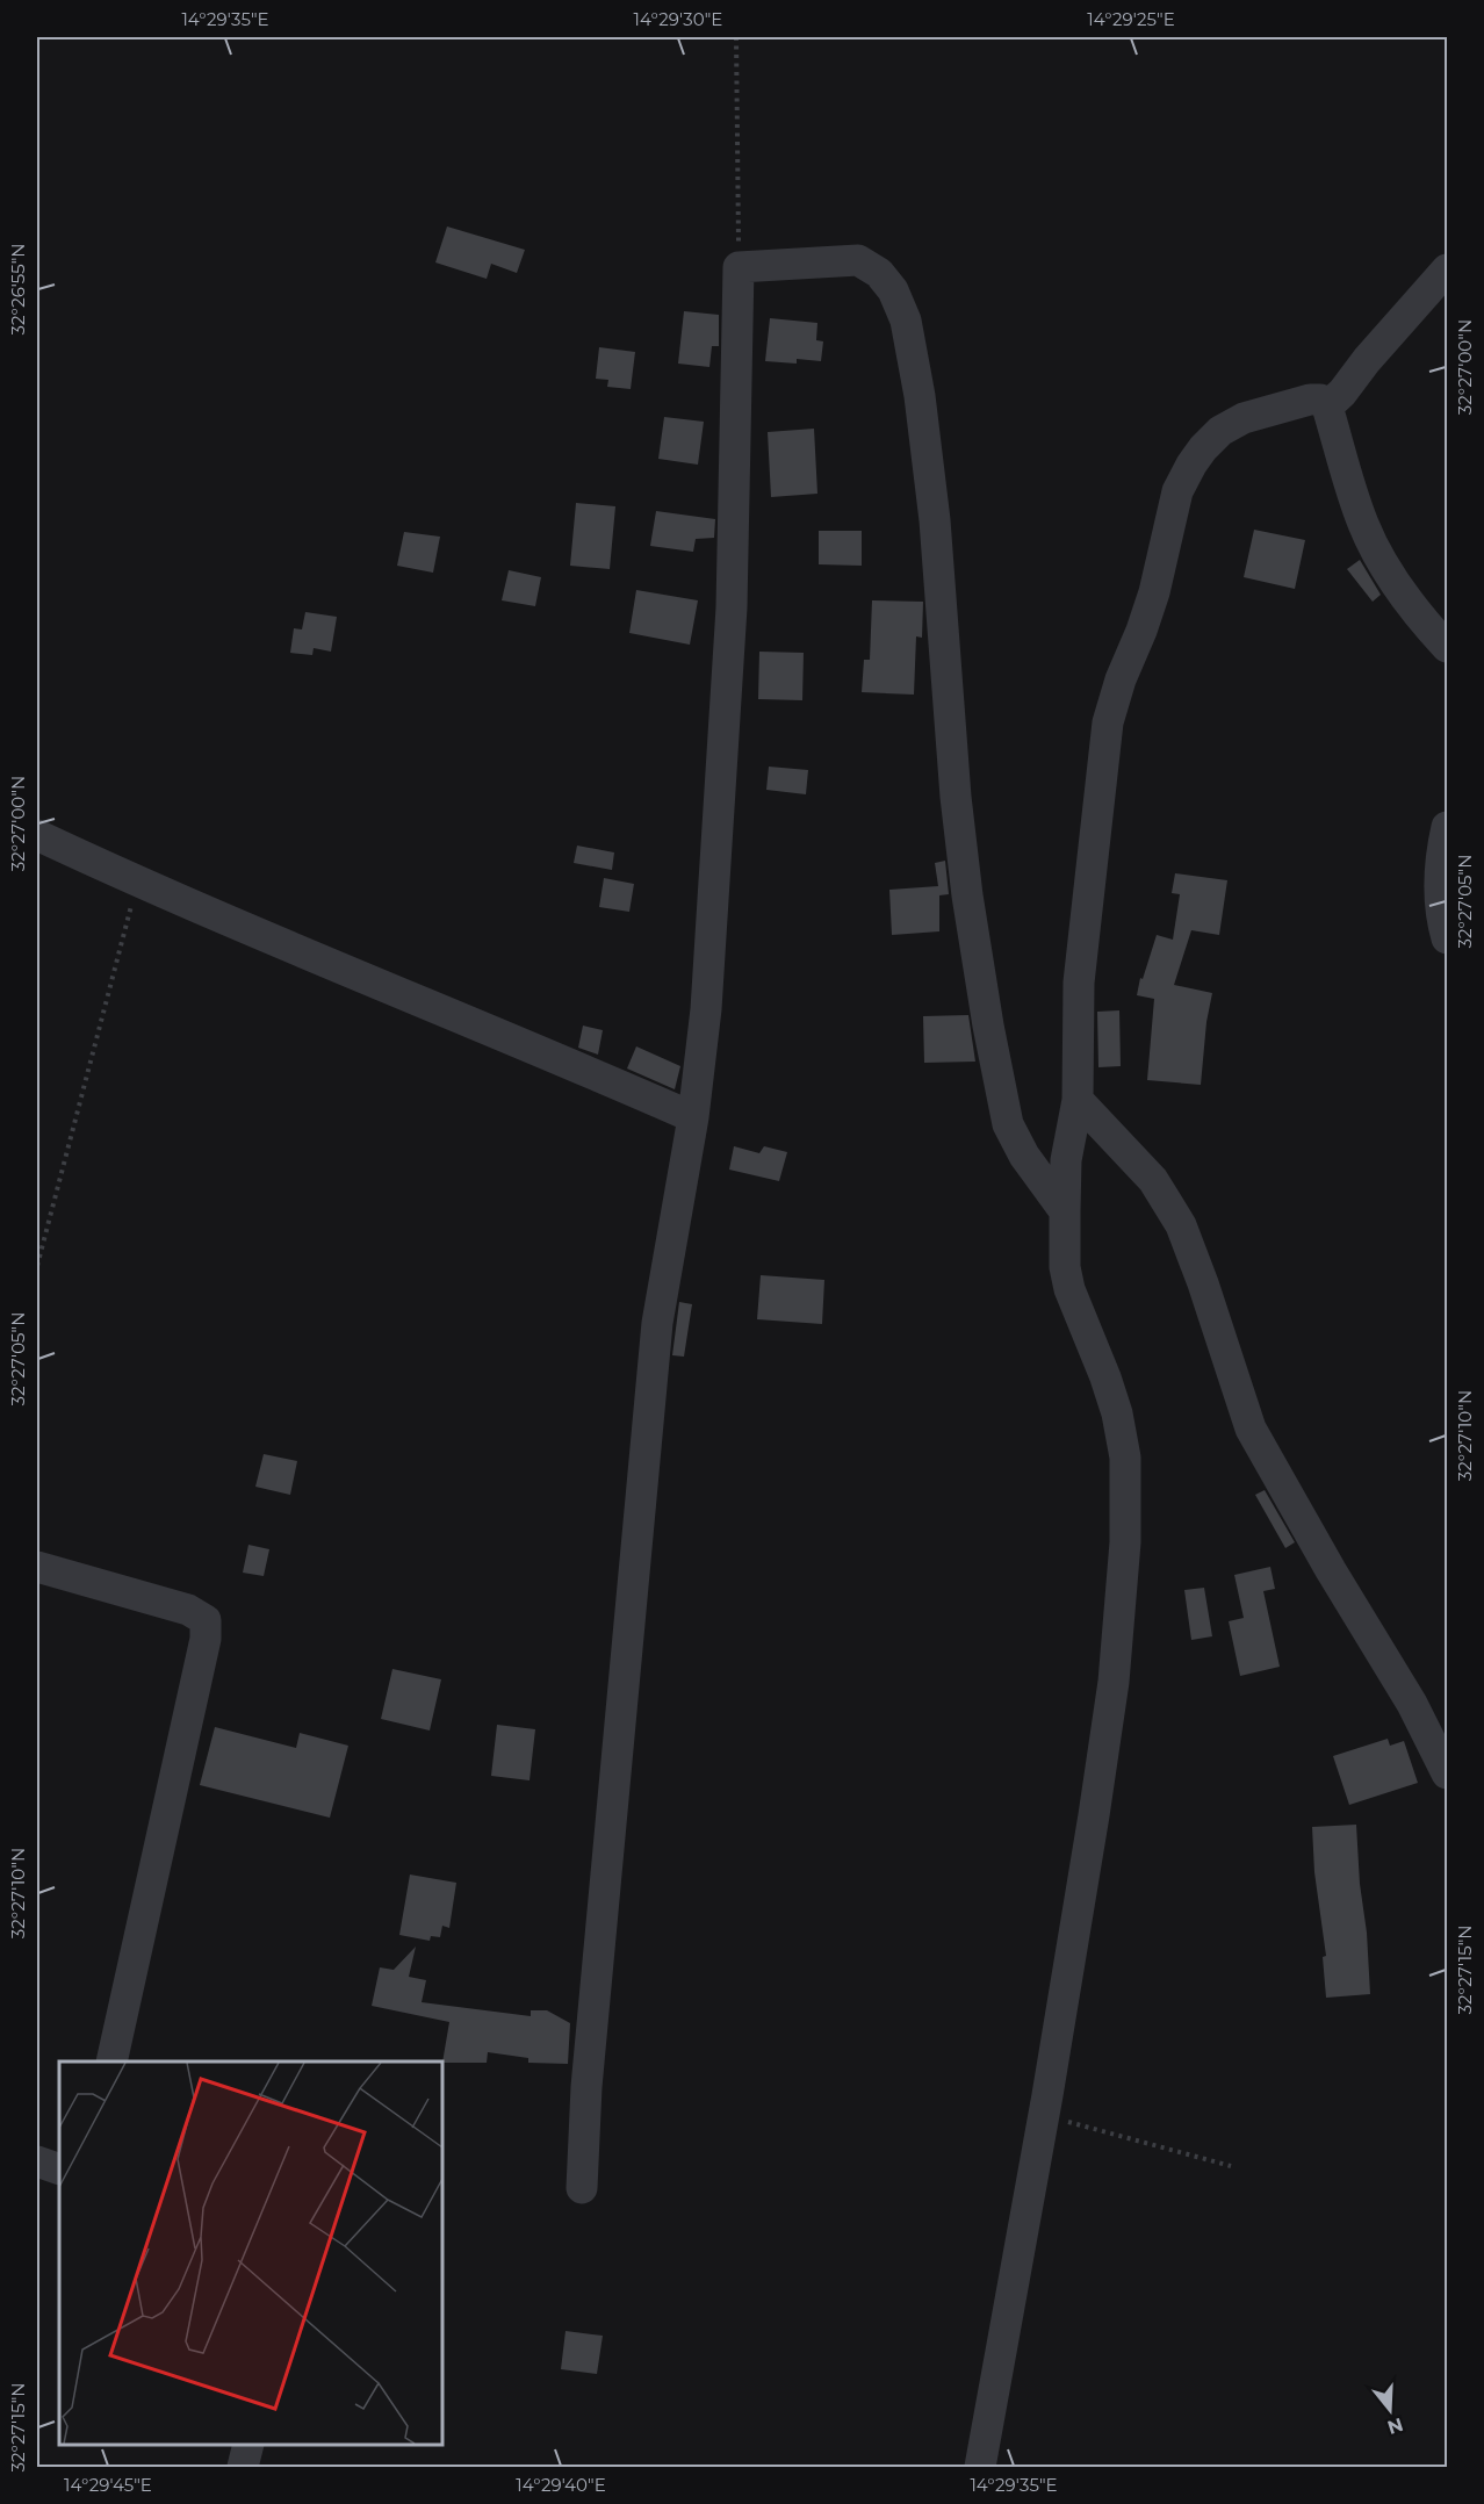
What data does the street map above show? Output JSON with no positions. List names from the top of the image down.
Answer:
{
  "north": "bottom",
  "coordinates": [
    "14°29'35\"E",
    "14°29'30\"E",
    "14°29'25\"E",
    "32°26'55\"N",
    "32°27'00\"N",
    "32°27'05\"N",
    "32°27'10\"N",
    "32°27'15\"N",
    "14°29'45\"E",
    "14°29'40\"E"
  ]
}
